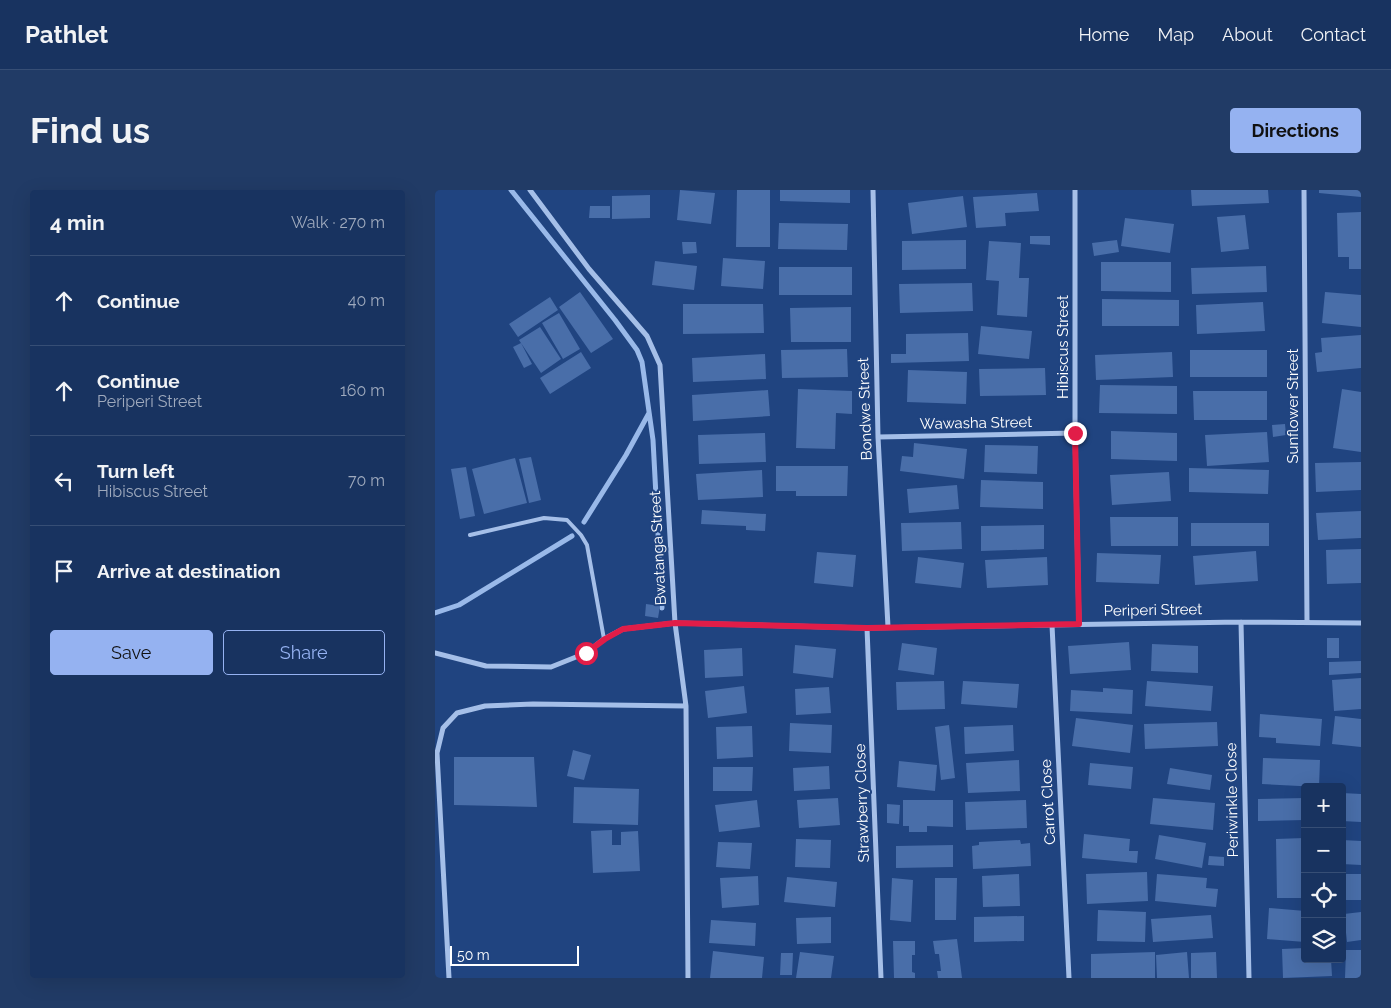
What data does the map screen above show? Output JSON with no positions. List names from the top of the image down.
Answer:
{
  "streets": {
    "street": [
      "Hibiscus Street",
      "Sunflower Street",
      "Bondwe Street",
      "Wawasha Street",
      "Bwatanga Street",
      "Periperi Street",
      "Periwinkle Close",
      "Carrot Close",
      "Strawberry Close"
    ]
  },
  "crossings": [
    ["Hibiscus Street", "Wawasha Street"],
    ["Hibiscus Street", "Periperi Street"],
    ["Sunflower Street", "Periperi Street"],
    ["Bondwe Street", "Wawasha Street"],
    ["Bondwe Street", "Periperi Street"],
    ["Bwatanga Street", "Periperi Street"],
    ["Periperi Street", "Periwinkle Close"],
    ["Periperi Street", "Carrot Close"],
    ["Periperi Street", "Strawberry Close"]
  ],
  "scale_bar": "50 m",
  "page": {
    "header": "Pathlet",
    "nav": [
      "Home",
      "Map",
      "About",
      "Contact"
    ],
    "buttons": [
      "Directions",
      ["Save", "Share"]
    ],
    "title": "Find us",
    "heading": ["4 min", "Walk · 270 m"],
    "list": [
      ["Continue", "40 m"],
      ["Continue", "Periperi Street", "160 m"],
      ["Turn left", "Hibiscus Street", "70 m"],
      "Arrive at destination"
    ],
    "map_buttons": ["+", "−"],
    "scale": "50 m"
  }
}
